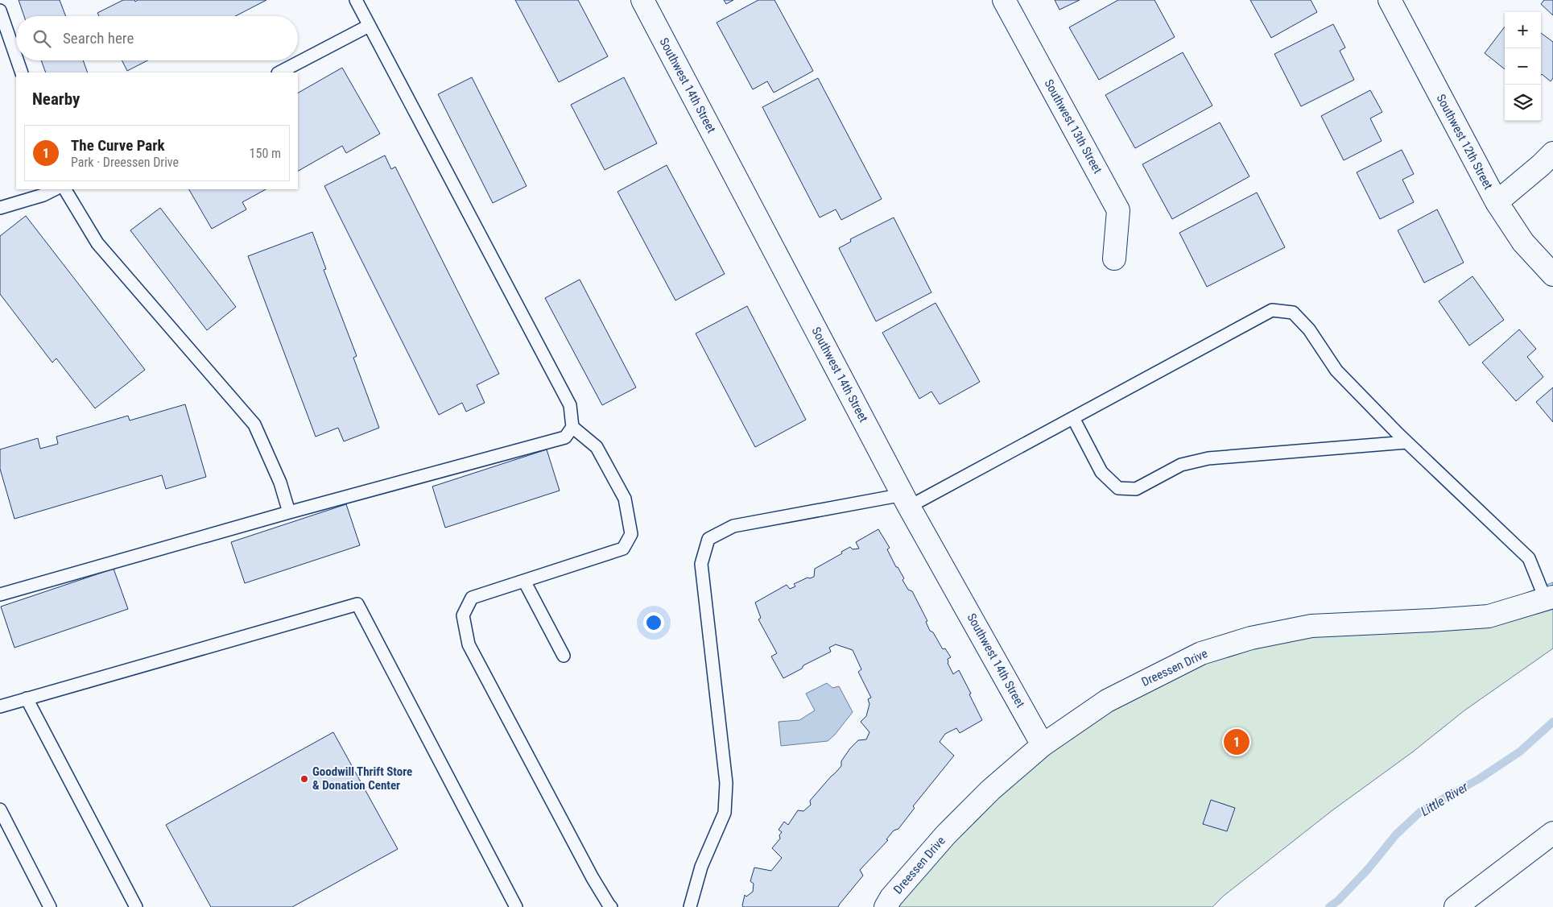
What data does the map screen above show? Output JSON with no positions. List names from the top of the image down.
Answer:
{
  "streets": {
    "street": [
      "Southwest 14th Street",
      "Southwest 13th Street",
      "Southwest 12th Street",
      "Dreessen Drive"
    ]
  },
  "crossings": [
    ["Southwest 14th Street", "Dreessen Drive"]
  ],
  "water": ["Little River"],
  "places": ["Goodwill Thrift Store & Donation Center"],
  "page": {
    "map_buttons": ["+", "−"],
    "search": "Search here",
    "heading": "Nearby",
    "list": [
      {
        "mark": "1",
        "name": "The Curve Park",
        "note": "Park · Dreessen Drive",
        "value": "150 m"
      }
    ],
    "pins": "1"
  }
}
